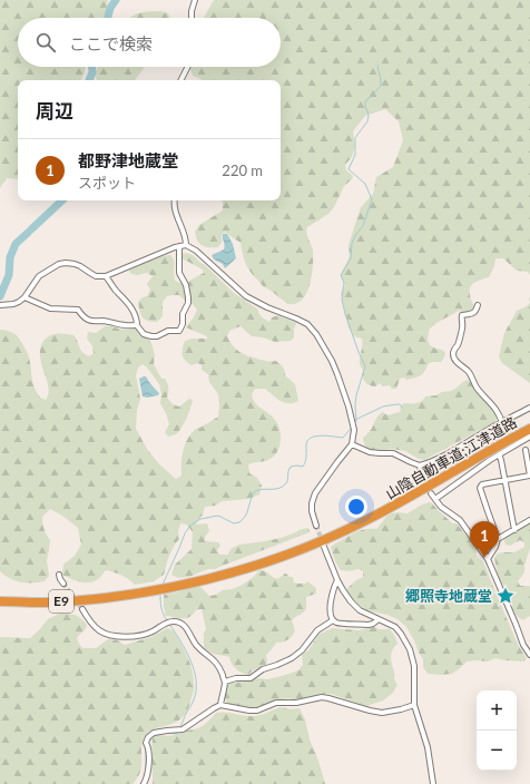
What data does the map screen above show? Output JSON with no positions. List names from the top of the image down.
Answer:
{
  "streets": {
    "highway": ["山陰自動車道;江津道路", "E9"]
  },
  "places": {
    "place": ["郷照寺地蔵堂"]
  },
  "page": {
    "search": "ここで検索",
    "heading": "周辺",
    "list": [
      {
        "mark": "1",
        "name": "都野津地蔵堂",
        "note": "スポット",
        "value": "220 m"
      }
    ],
    "pins": "1",
    "map_buttons": ["+", "−"]
  }
}
